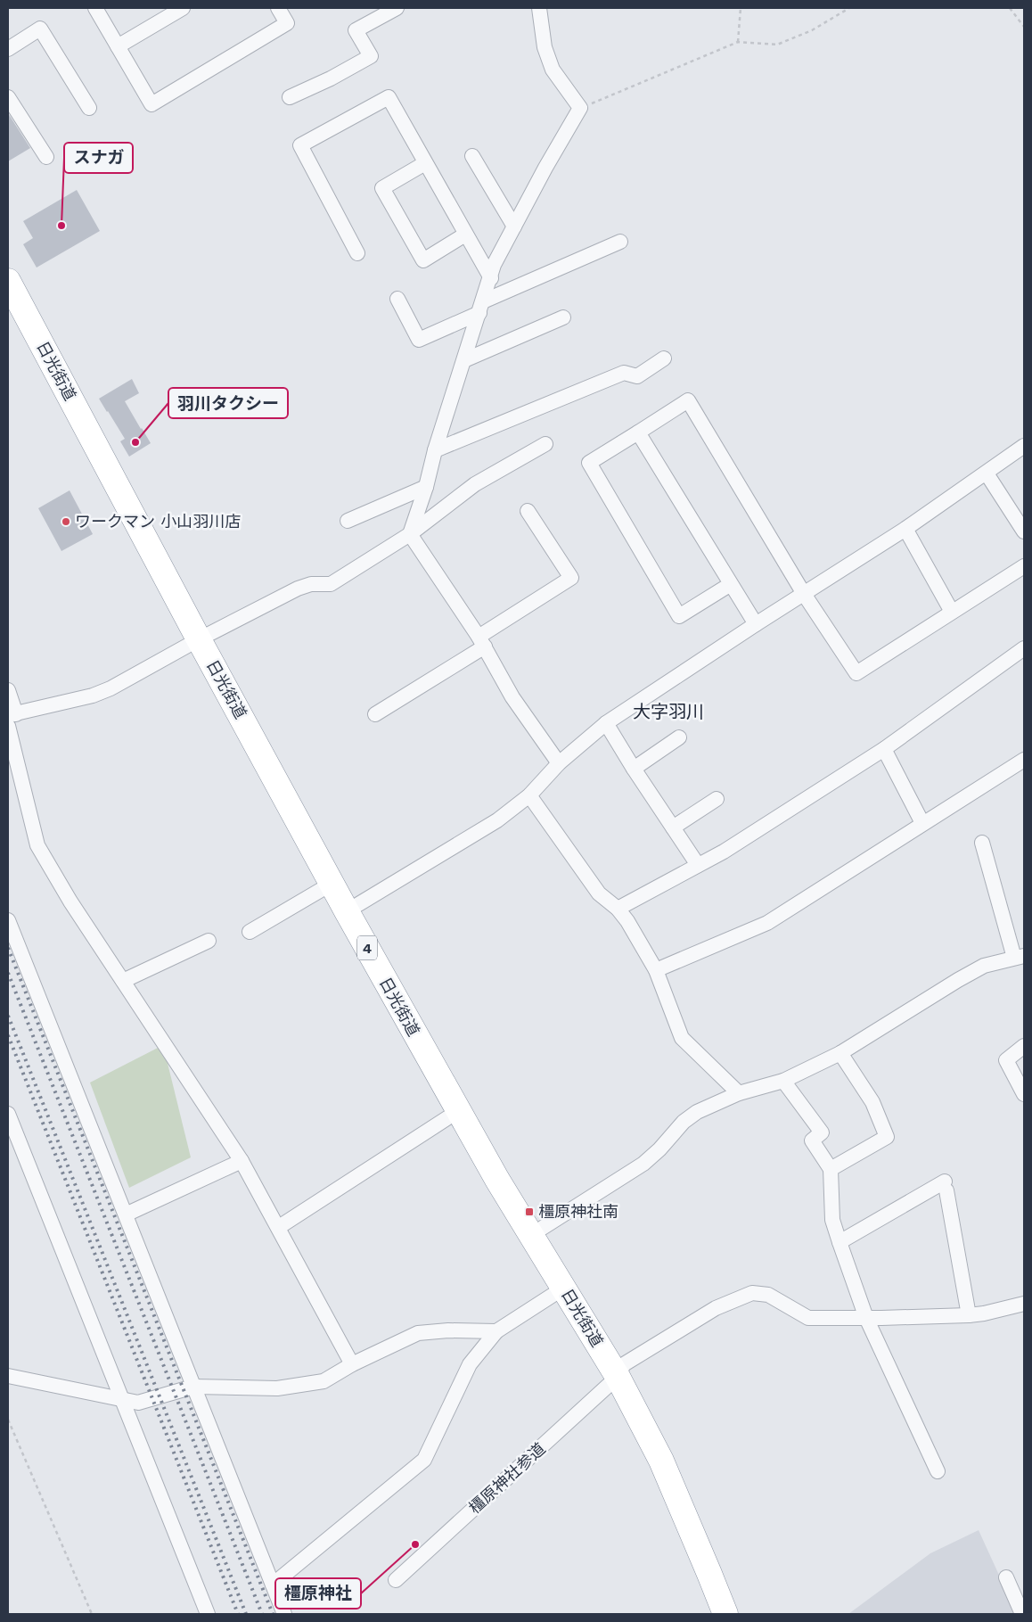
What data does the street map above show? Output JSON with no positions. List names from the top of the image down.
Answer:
{
  "streets": {
    "highway": ["日光街道", "4"],
    "street": ["橿原神社参道"]
  },
  "crossings": [
    ["日光街道", "橿原神社参道"]
  ],
  "districts": ["大字羽川"],
  "places": {
    "other": [
      "スナガ",
      "羽川タクシー",
      "ワークマン 小山羽川店",
      "橿原神社"
    ],
    "transit": ["橿原神社南"]
  }
}
